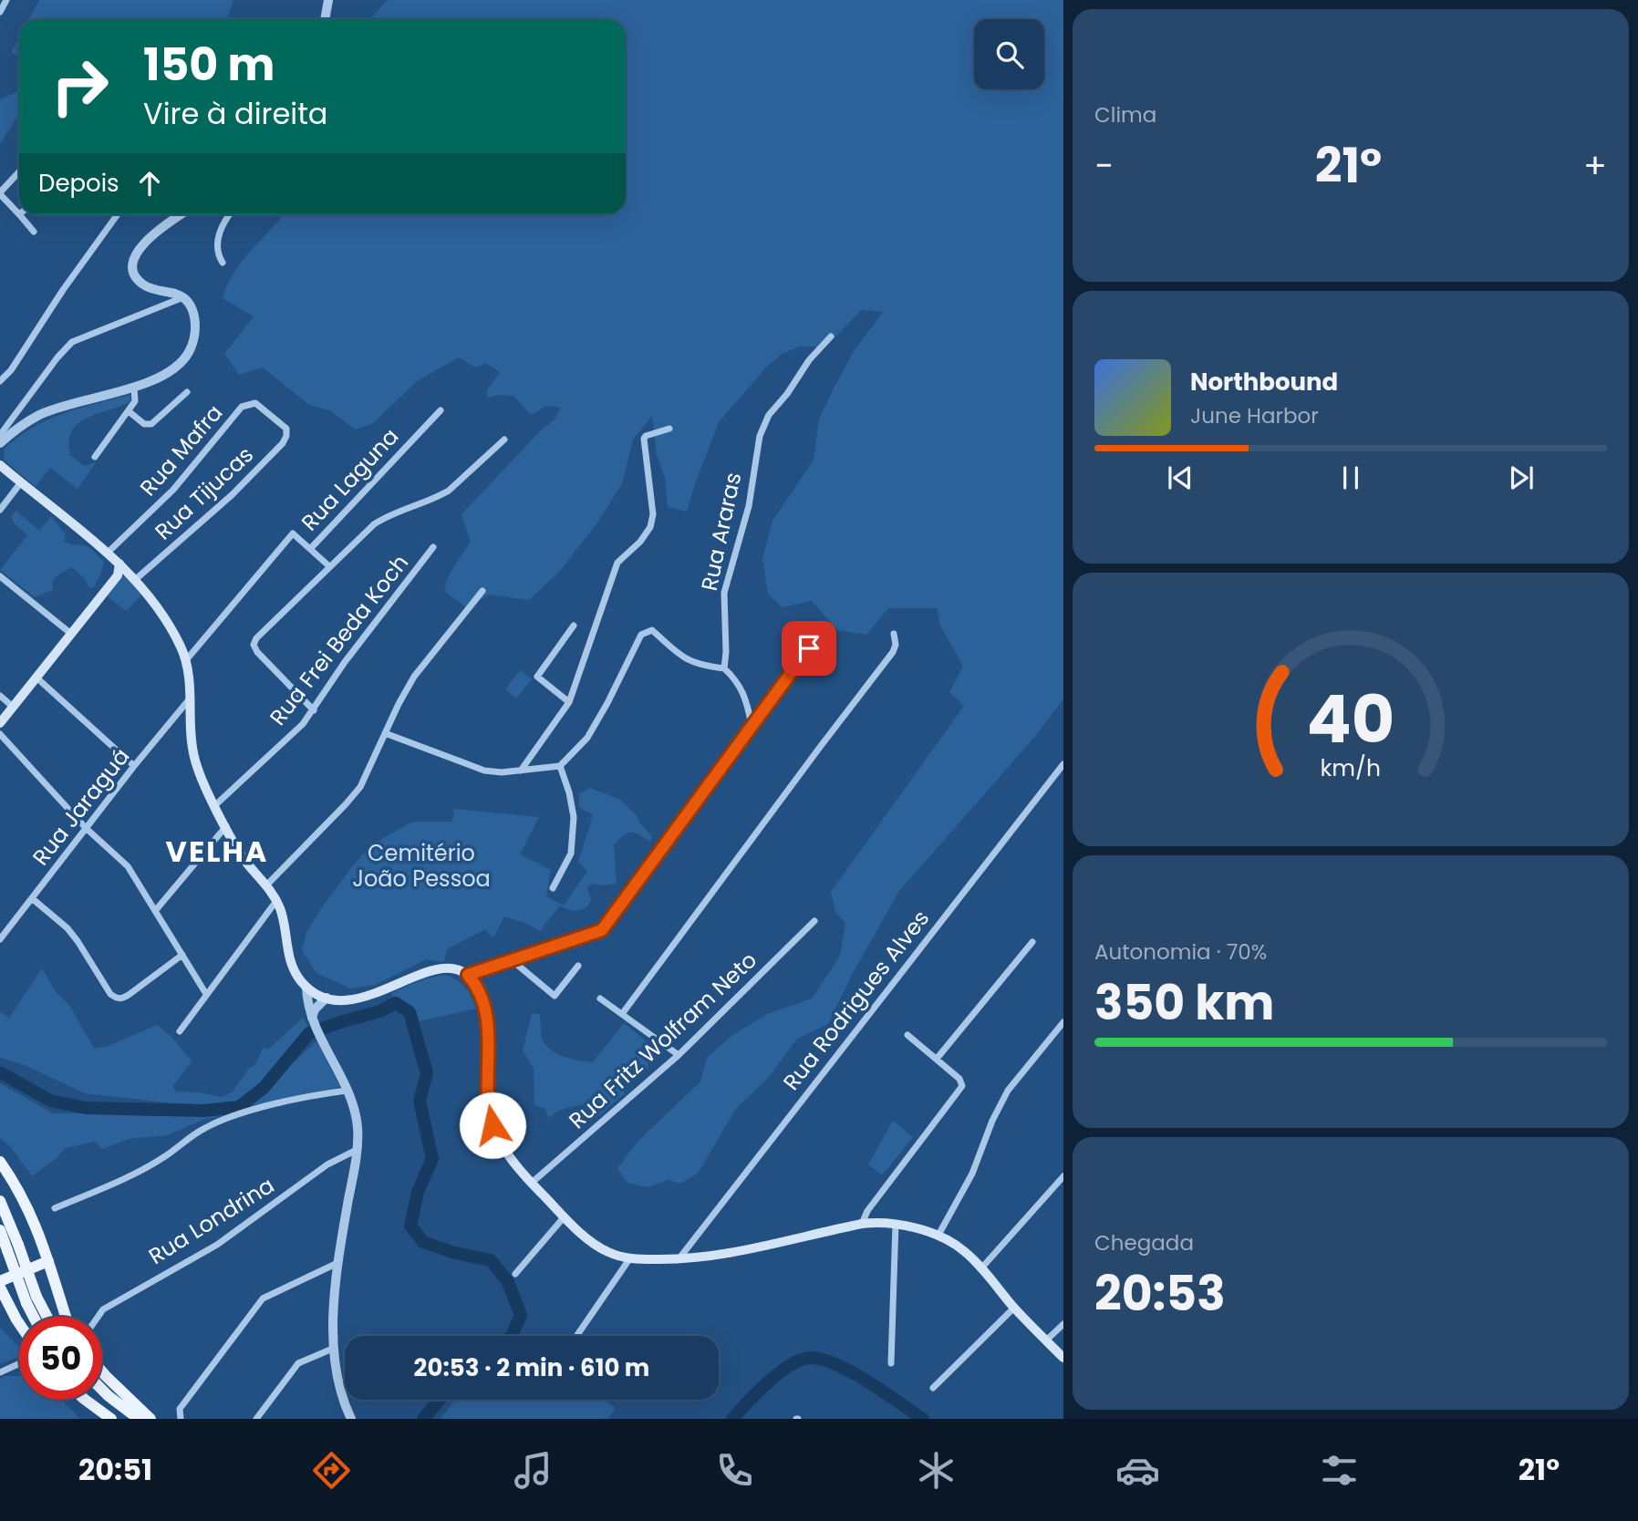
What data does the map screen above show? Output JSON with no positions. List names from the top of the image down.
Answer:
{
  "streets": {
    "street": [
      "Rua Mafra",
      "Rua Laguna",
      "Rua Tijucas",
      "Rua Araras",
      "Rua Frei Beda Koch",
      "Rua Jaraguá",
      "Rua Rodrigues Alves",
      "Rua Fritz Wolfram Neto",
      "Rua Londrina"
    ]
  },
  "crossings": [
    ["Rua Mafra", "Rua Tijucas"]
  ],
  "districts": ["VELHA"],
  "parks": ["Cemitério João Pessoa"],
  "page": {
    "tile": [
      "Clima",
      ["Autonomia · 70%", "350 km"],
      ["Chegada", "20:53"]
    ],
    "turn": ["150 m", "Vire à direita"],
    "heat": ["−", "21°", "+"],
    "then": "Depois",
    "song": ["Northbound", "June Harbor"],
    "limit": "50",
    "trip": "20:53 · 2 min · 610 m",
    "tabs": ["20:51", "21°"],
    "gauge": ["40", "km/h"]
  }
}
